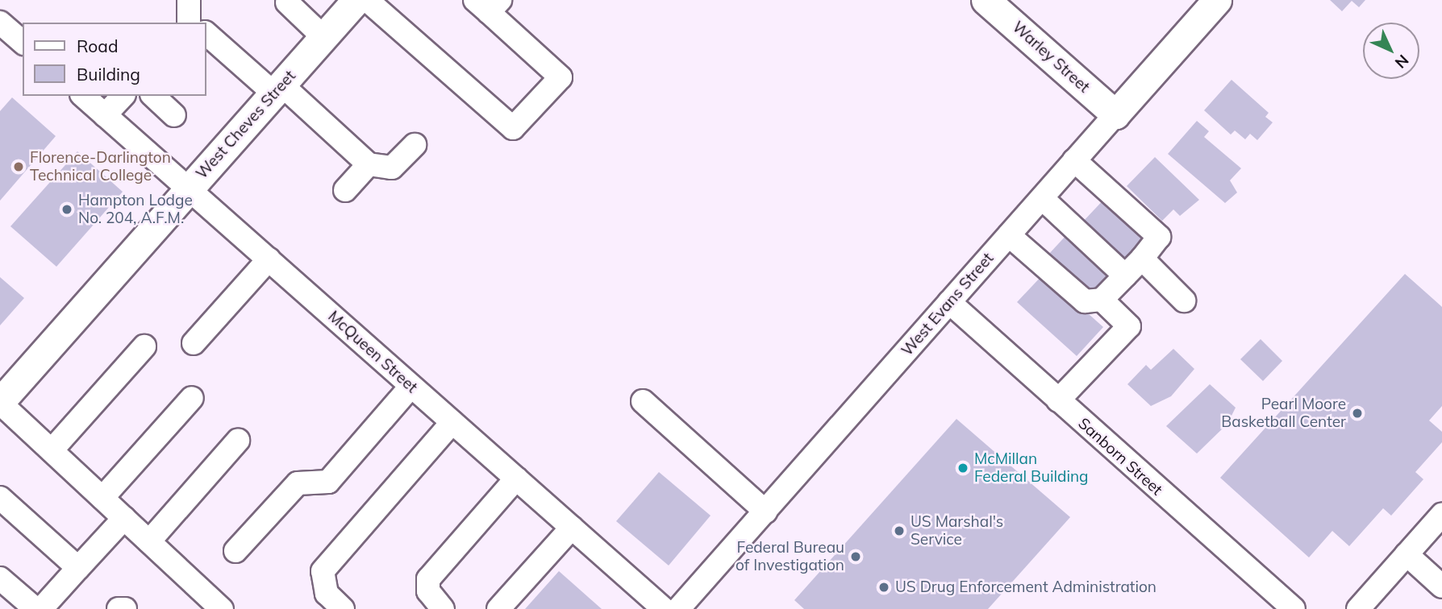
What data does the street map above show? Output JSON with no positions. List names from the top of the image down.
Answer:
{
  "streets": {
    "main road": ["Warley Street", "West Cheves Street", "West Evans Street"],
    "street": ["McQueen Street", "Sanborn Street"]
  },
  "crossings": [
    ["Warley Street", "West Evans Street"],
    ["West Cheves Street", "McQueen Street"],
    ["West Evans Street", "Sanborn Street"]
  ],
  "places": [
    "Florence-Darlington Technical College",
    "Hampton Lodge No. 204, A.F.M.",
    "Pearl Moore Basketball Center",
    "McMillan Federal Building",
    "US Marshal's Service",
    "Federal Bureau of Investigation",
    "US Drug Enforcement Administration"
  ],
  "legend": ["Road", "Building"],
  "north": "bottom right"
}
